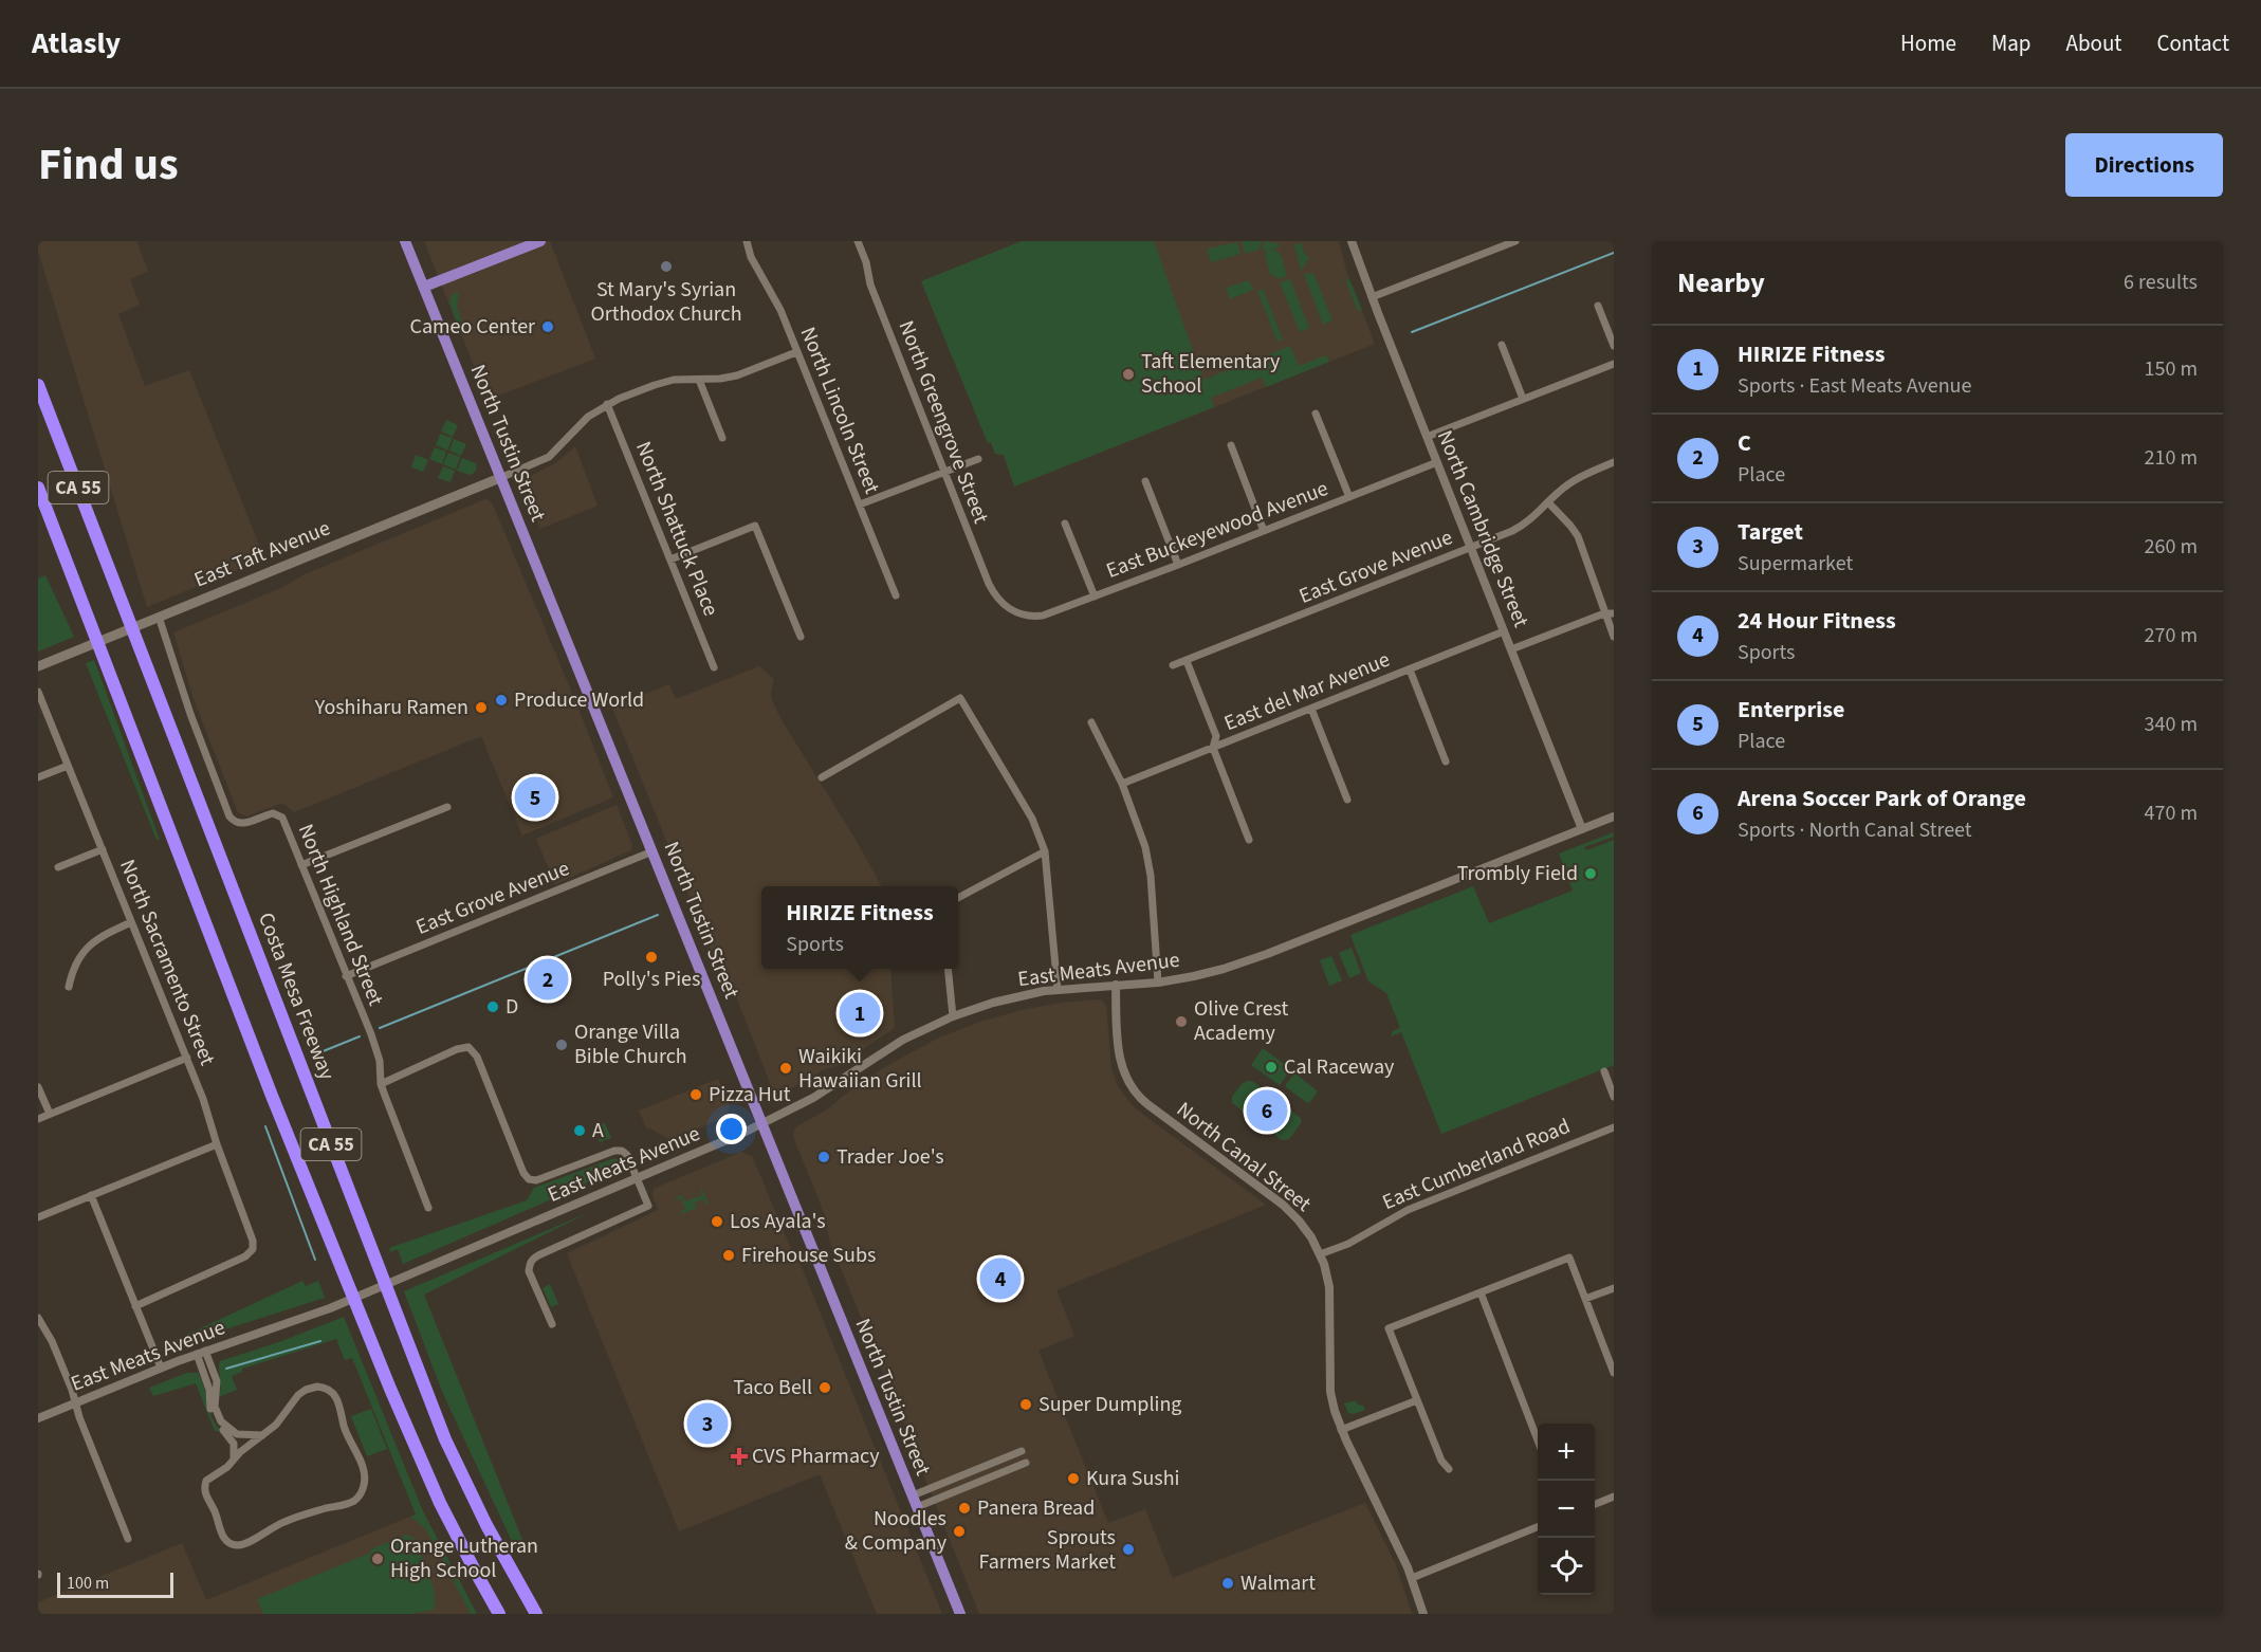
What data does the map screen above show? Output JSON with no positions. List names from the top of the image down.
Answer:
{
  "streets": {
    "highway": ["CA 55", "Costa Mesa Freeway"],
    "main road": ["North Tustin Street", "East Taft Avenue"],
    "street": [
      "North Lincoln Street",
      "North Greengrove Street",
      "North Shattuck Place",
      "North Cambridge Street",
      "East Buckeyewood Avenue",
      "East Grove Avenue",
      "East del Mar Avenue",
      "North Highland Street",
      "North Sacramento Street",
      "East Meats Avenue",
      "North Canal Street",
      "East Cumberland Road"
    ]
  },
  "crossings": [
    ["North Greengrove Street", "East Buckeyewood Avenue"],
    ["North Tustin Street", "East Taft Avenue"],
    ["North Tustin Street", "East Grove Avenue"],
    ["North Tustin Street", "East Meats Avenue"],
    ["North Cambridge Street", "East Buckeyewood Avenue"],
    ["North Cambridge Street", "East Grove Avenue"],
    ["North Cambridge Street", "East del Mar Avenue"],
    ["North Cambridge Street", "East Meats Avenue"],
    ["East Taft Avenue", "North Highland Street"],
    ["East Grove Avenue", "North Highland Street"],
    ["East Meats Avenue", "North Canal Street"],
    ["North Canal Street", "East Cumberland Road"]
  ],
  "places": {
    "other": [
      "St Mary's Syrian Orthodox Church",
      "Cameo Center",
      "Taft Elementary School",
      "Produce World",
      "Yoshiharu Ramen",
      "Trombly Field",
      "Polly's Pies",
      "D",
      "Olive Crest Academy",
      "Orange Villa Bible Church",
      "Cal Raceway",
      "Waikiki Hawaiian Grill",
      "Pizza Hut",
      "A",
      "Trader Joe's",
      "Los Ayala's",
      "Firehouse Subs",
      "Taco Bell",
      "Super Dumpling",
      "Kura Sushi",
      "Panera Bread",
      "Noodles & Company",
      "Sprouts Farmers Market",
      "Orange Lutheran High School",
      "Walmart"
    ],
    "health": ["CVS Pharmacy"]
  },
  "scale_bar": "100 m",
  "page": {
    "header": "Atlasly",
    "nav": [
      "Home",
      "Map",
      "About",
      "Contact"
    ],
    "title": "Find us",
    "buttons": "Directions",
    "heading": ["Nearby", "6 results"],
    "list": [
      {
        "mark": "1",
        "name": "HIRIZE Fitness",
        "note": "Sports · East Meats Avenue",
        "value": "150 m"
      },
      {
        "mark": "2",
        "name": "C",
        "note": "Place",
        "value": "210 m"
      },
      {
        "mark": "3",
        "name": "Target",
        "note": "Supermarket",
        "value": "260 m"
      },
      {
        "mark": "4",
        "name": "24 Hour Fitness",
        "note": "Sports",
        "value": "270 m"
      },
      {
        "mark": "5",
        "name": "Enterprise",
        "note": "Place",
        "value": "340 m"
      },
      {
        "mark": "6",
        "name": "Arena Soccer Park of Orange",
        "note": "Sports · North Canal Street",
        "value": "470 m"
      }
    ],
    "pins": [
      "5",
      "2",
      "1",
      "6",
      "4",
      "3"
    ],
    "popup": ["HIRIZE Fitness", "Sports"],
    "map_buttons": ["+", "−"],
    "scale": "100 m"
  }
}
